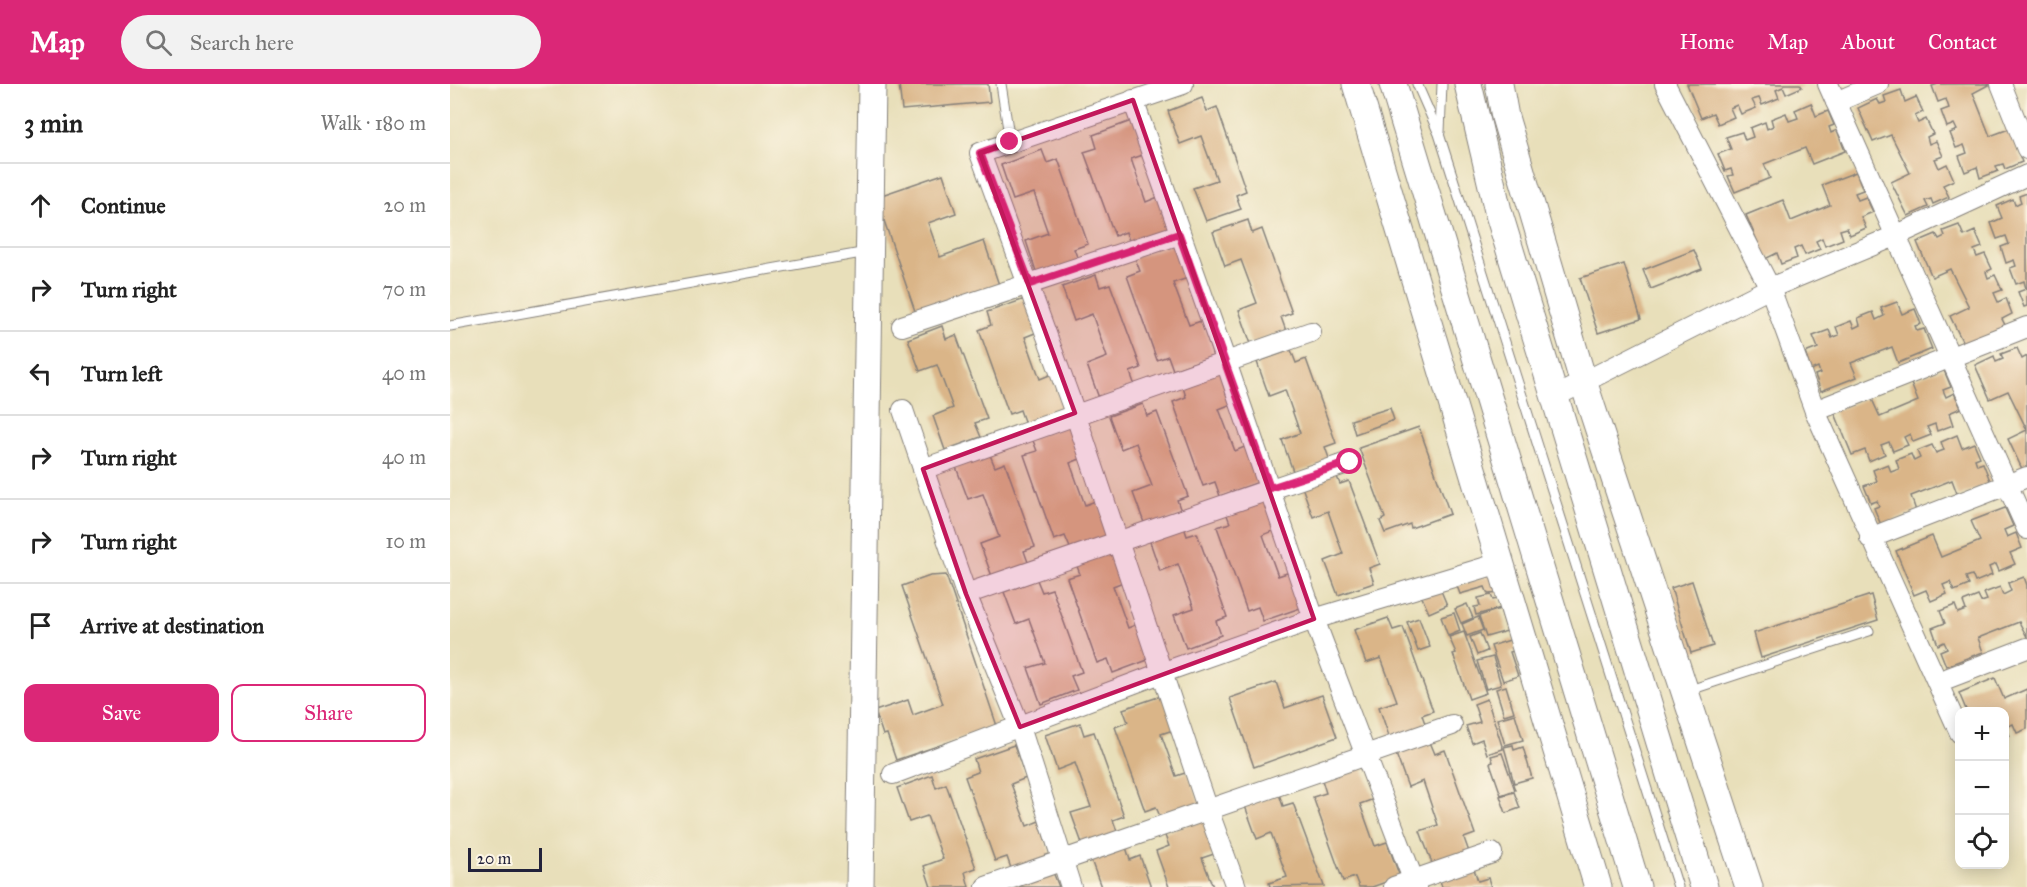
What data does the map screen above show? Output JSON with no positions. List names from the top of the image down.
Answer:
{
  "scale_bar": "20 m",
  "page": {
    "header": "Map",
    "search": "Search here",
    "nav": [
      "Home",
      "Map",
      "About",
      "Contact"
    ],
    "heading": ["3 min", "Walk · 180 m"],
    "list": [
      ["Continue", "20 m"],
      ["Turn right", "70 m"],
      ["Turn left", "40 m"],
      ["Turn right", "40 m"],
      ["Turn right", "10 m"],
      "Arrive at destination"
    ],
    "buttons": ["Save", "Share"],
    "map_buttons": ["+", "−"],
    "scale": "20 m"
  }
}
